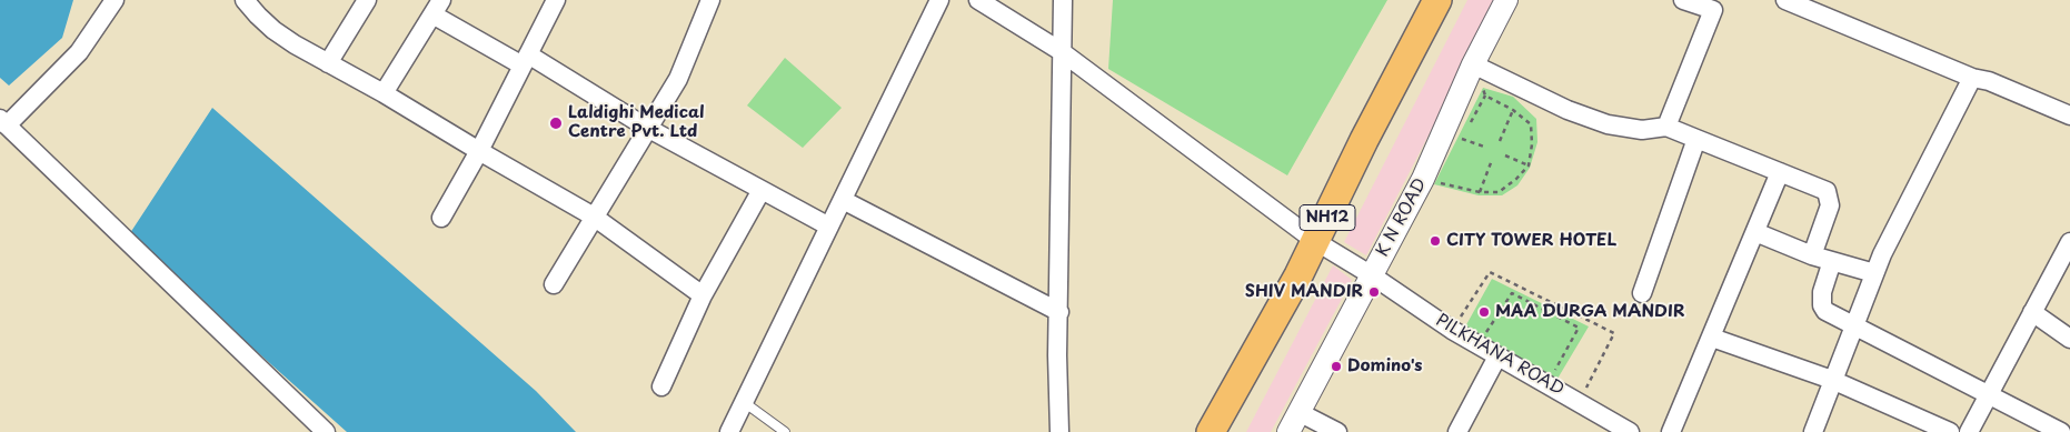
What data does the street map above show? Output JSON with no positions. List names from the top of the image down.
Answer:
{
  "streets": {
    "main road": ["NH12"],
    "street": ["K N ROAD", "PILKHANA ROAD"]
  },
  "crossings": [
    ["NH12", "PILKHANA ROAD"],
    ["K N ROAD", "PILKHANA ROAD"]
  ],
  "places": [
    "Laldighi Medical Centre Pvt. Ltd",
    "CITY TOWER HOTEL",
    "SHIV MANDIR",
    "MAA DURGA MANDIR",
    "Domino's"
  ]
}
